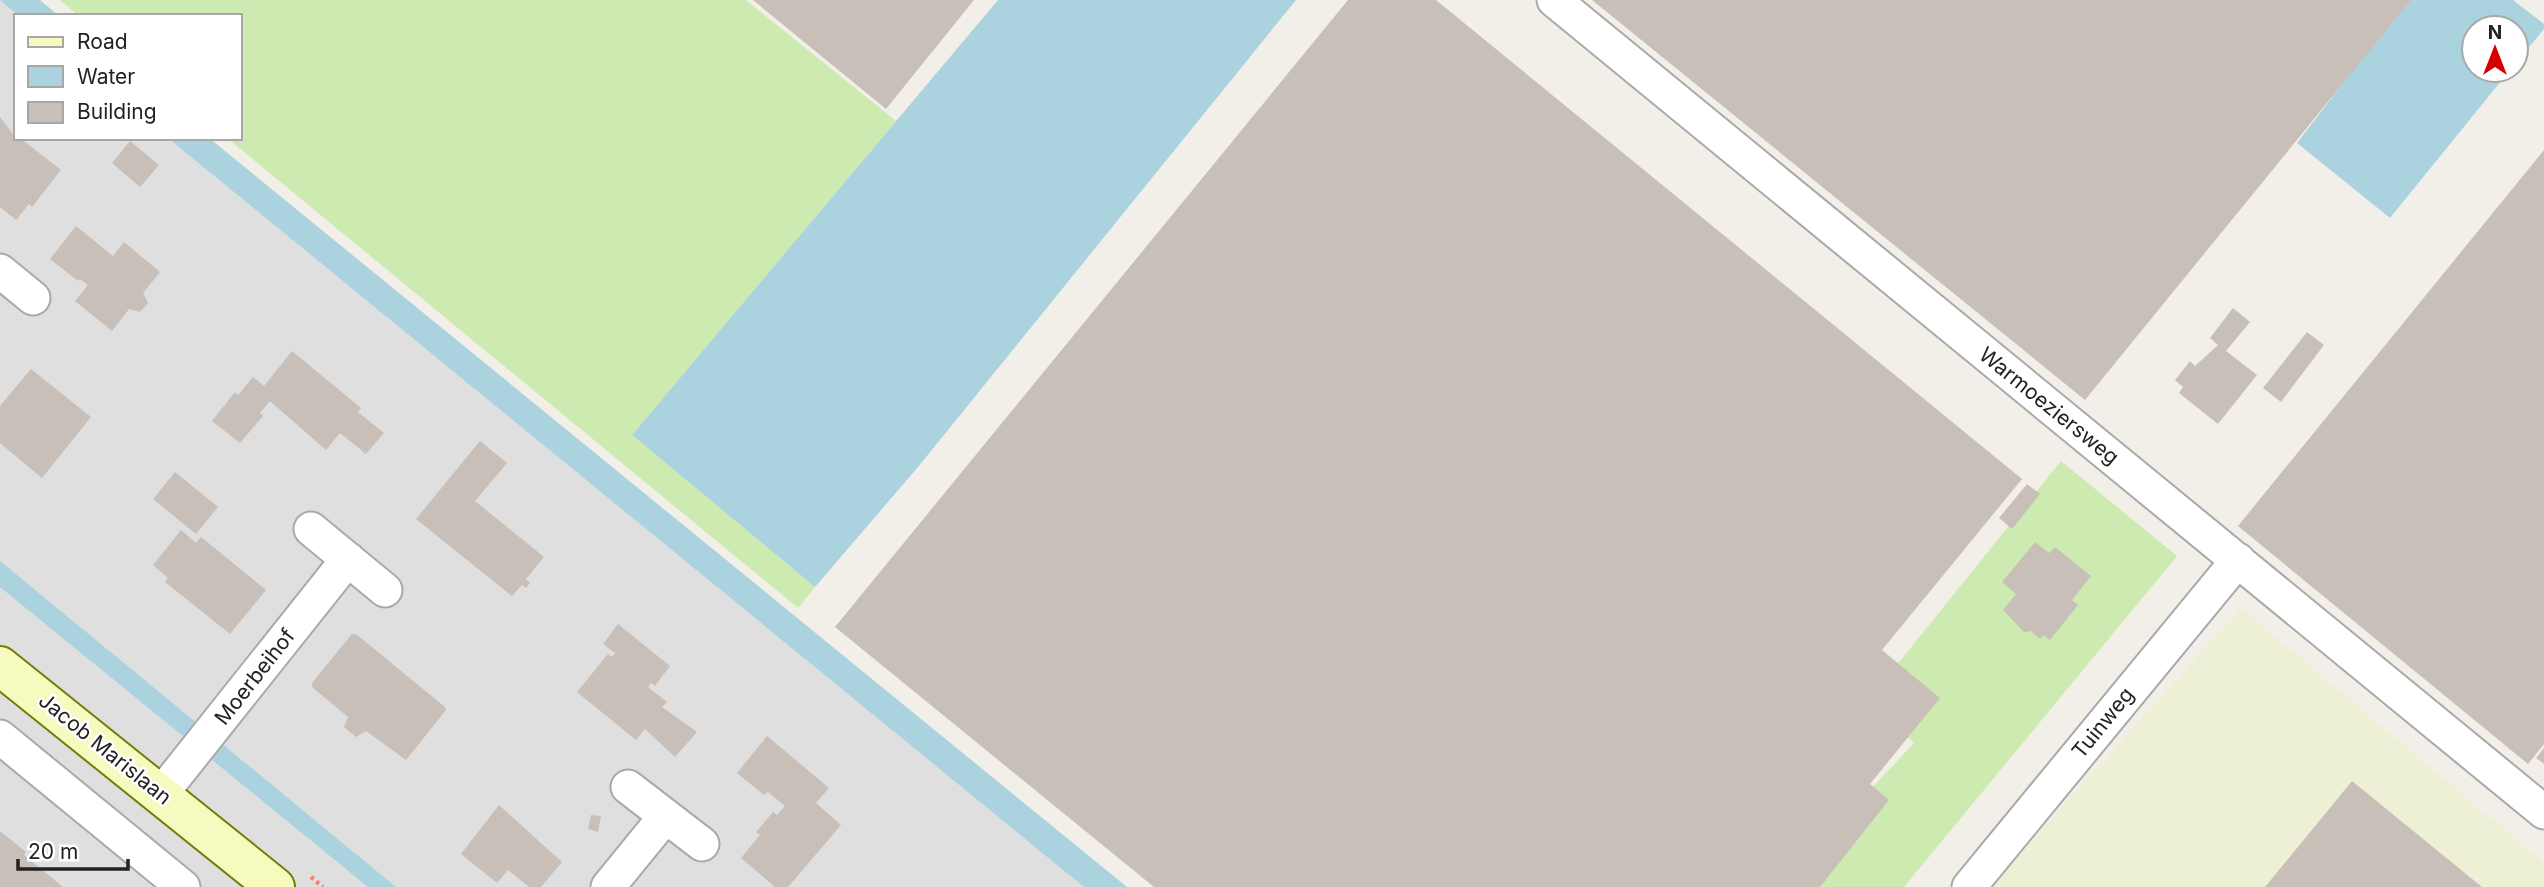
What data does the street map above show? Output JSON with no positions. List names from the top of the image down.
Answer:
{
  "streets": {
    "main road": ["Jacob Marislaan"],
    "street": ["Warmoeziersweg", "Moerbeihof", "Tuinweg"]
  },
  "crossings": [
    ["Warmoeziersweg", "Tuinweg"],
    ["Moerbeihof", "Jacob Marislaan"]
  ],
  "legend": ["Road", "Water", "Building"],
  "scale_bar": "20 m",
  "north": "top"
}
